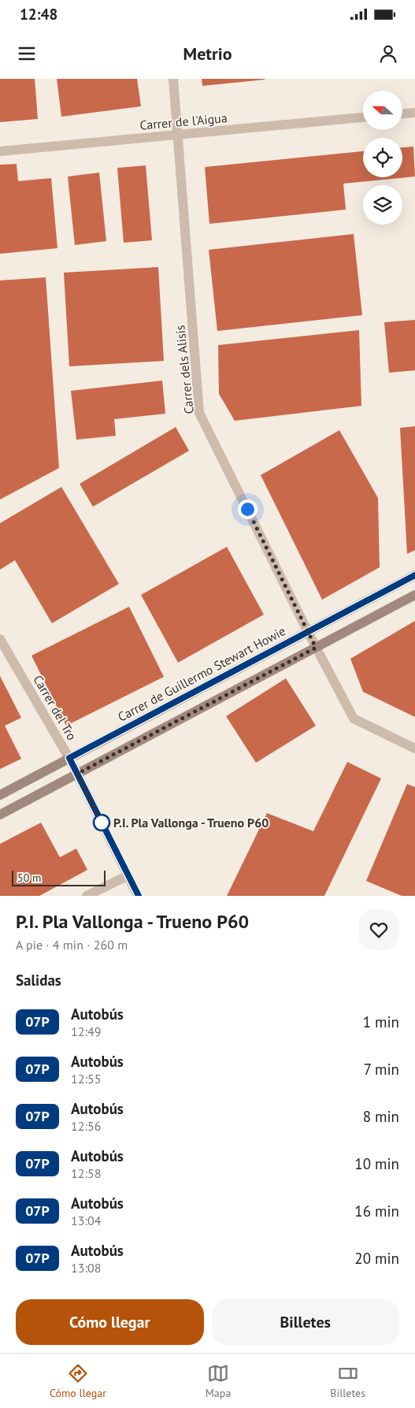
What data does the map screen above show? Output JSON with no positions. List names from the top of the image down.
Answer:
{
  "streets": {
    "street": [
      "Carrer de l'Aigua",
      "Carrer dels Alisis",
      "Carrer de Guillermo Stewart Howie",
      "Carrer del Tro"
    ]
  },
  "crossings": [
    ["Carrer de l'Aigua", "Carrer dels Alisis"],
    ["Carrer dels Alisis", "Carrer de Guillermo Stewart Howie"],
    ["Carrer de Guillermo Stewart Howie", "Carrer del Tro"]
  ],
  "places": ["P.I. Pla Vallonga - Trueno P60"],
  "lines": ["bus line 07P"],
  "scale_bar": "50 m",
  "north": "left",
  "page": {
    "status": "12:48",
    "header": "Metrio",
    "scale": "50 m",
    "heading": [
      ["P.I. Pla Vallonga - Trueno P60", "A pie · 4 min · 260 m"],
      "Salidas"
    ],
    "list": [
      {
        "mark": "07P",
        "name": "Autobús",
        "note": "12:49",
        "value": "1 min"
      },
      {
        "mark": "07P",
        "name": "Autobús",
        "note": "12:55",
        "value": "7 min"
      },
      {
        "mark": "07P",
        "name": "Autobús",
        "note": "12:56",
        "value": "8 min"
      },
      {
        "mark": "07P",
        "name": "Autobús",
        "note": "12:58",
        "value": "10 min"
      },
      {
        "mark": "07P",
        "name": "Autobús",
        "note": "13:04",
        "value": "16 min"
      },
      {
        "mark": "07P",
        "name": "Autobús",
        "note": "13:08",
        "value": "20 min"
      }
    ],
    "buttons": ["Cómo llegar", "Billetes"],
    "tabs": ["Cómo llegar", "Mapa", "Billetes"]
  }
}
